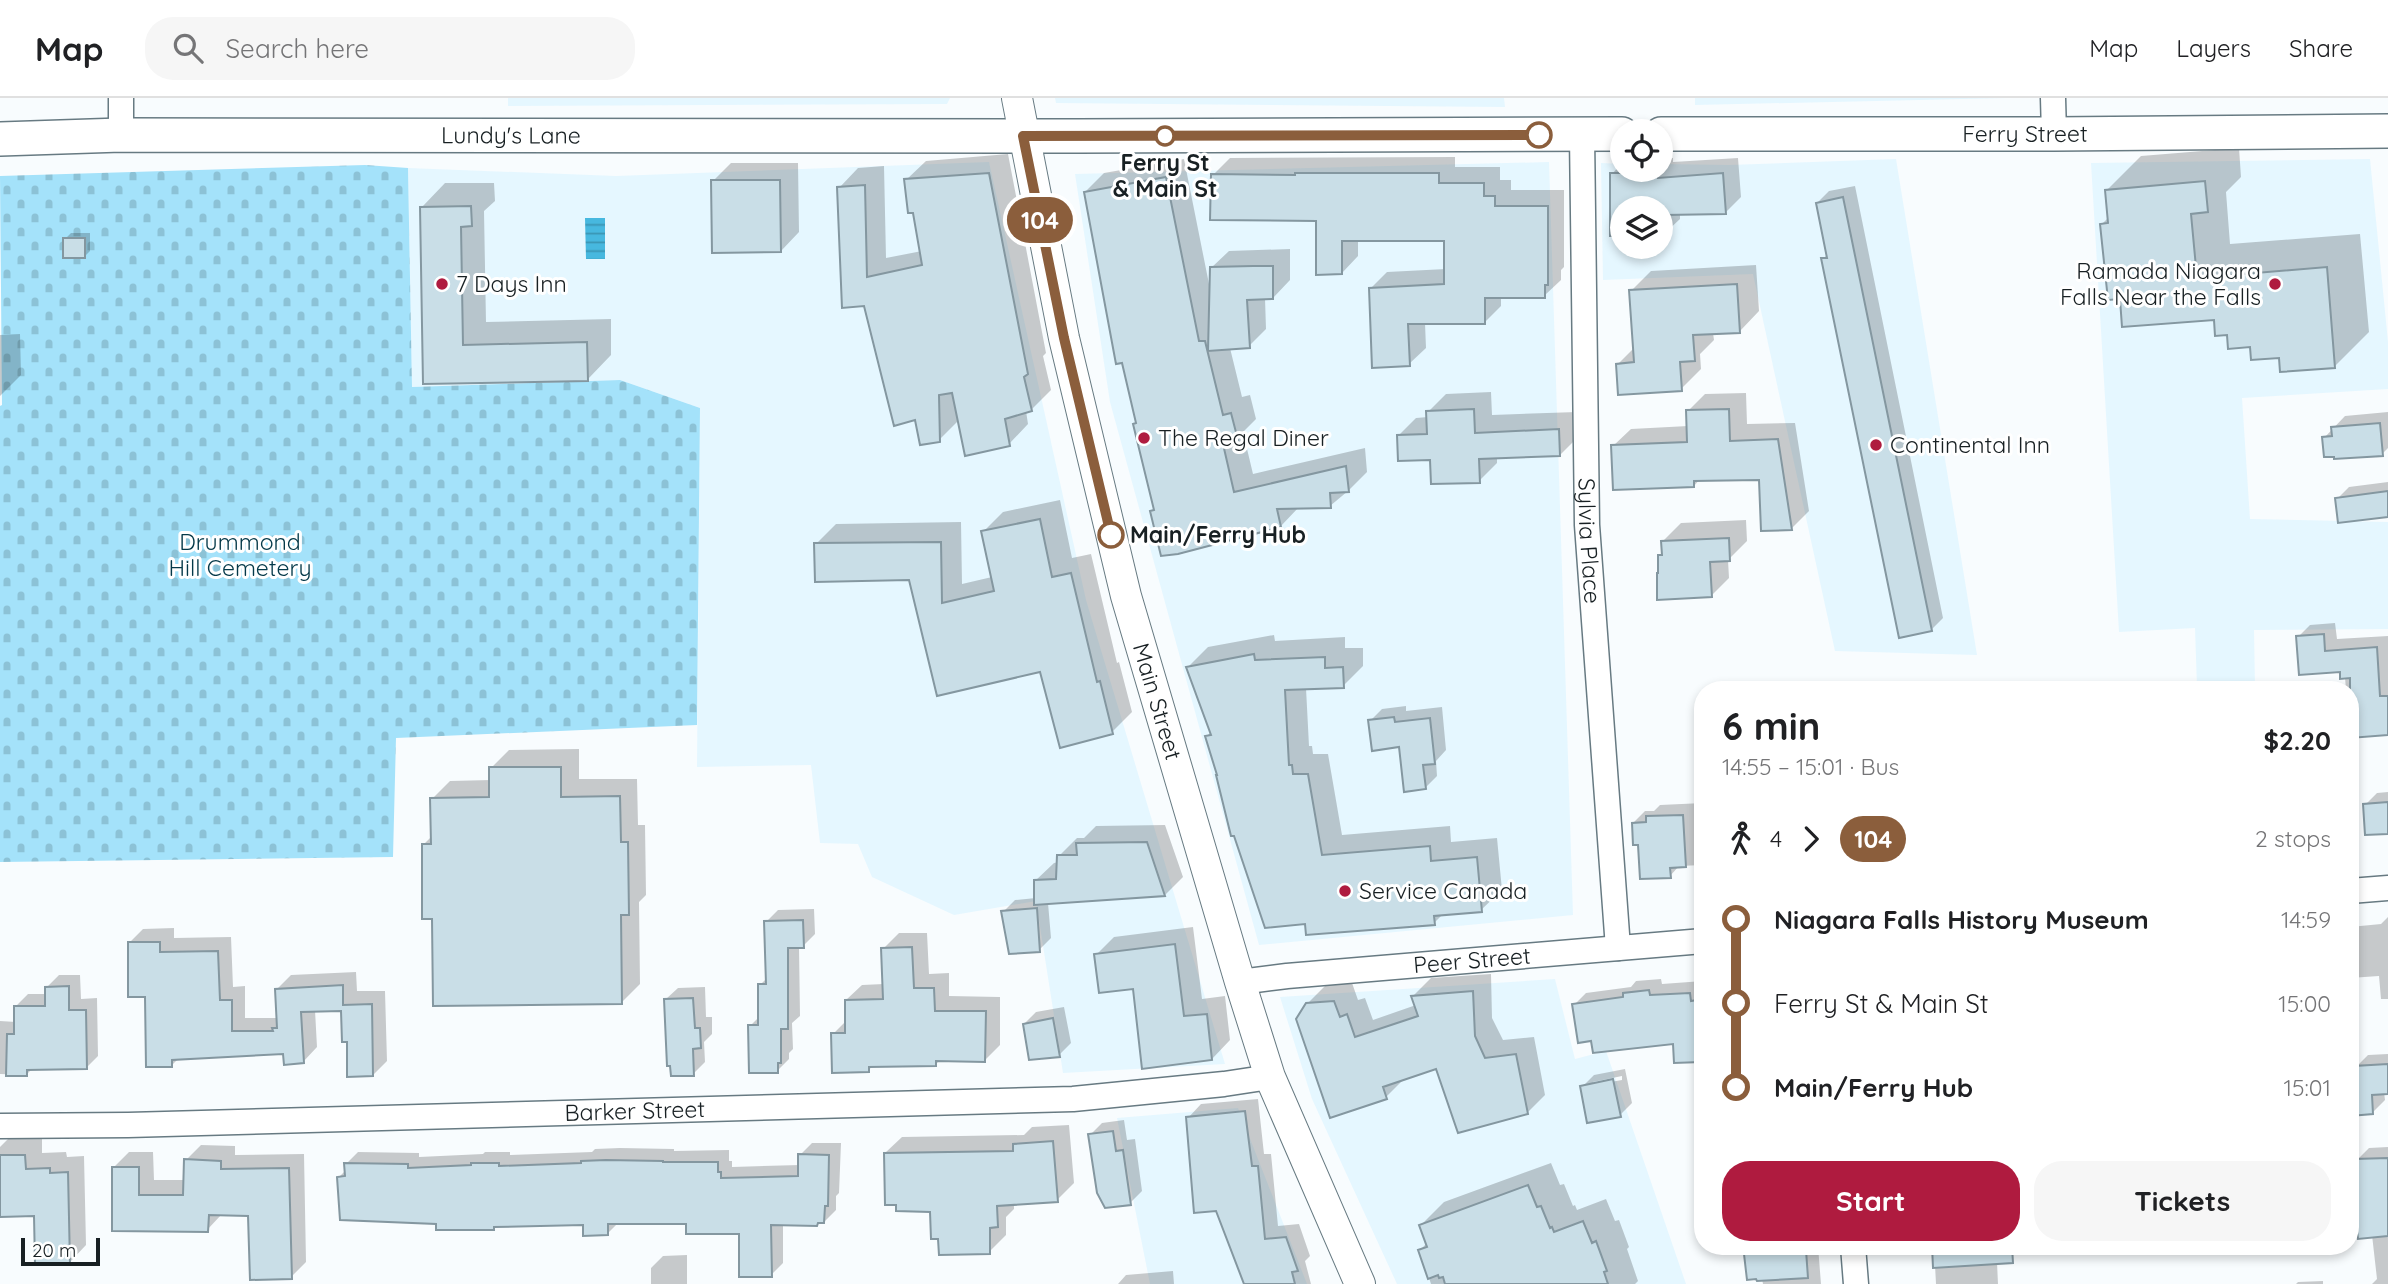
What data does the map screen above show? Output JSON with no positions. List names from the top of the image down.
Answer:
{
  "streets": {
    "main road": ["Ferry Street", "Lundy's Lane"],
    "street": [
      "Sylvia Place",
      "Main Street",
      "Peer Street",
      "Barker Street"
    ]
  },
  "crossings": [
    ["Lundy's Lane", "Main Street"],
    ["Sylvia Place", "Peer Street"],
    ["Main Street", "Peer Street"],
    ["Main Street", "Barker Street"]
  ],
  "parks": ["Drummond Hill Cemetery"],
  "places": [
    "Ferry St & Main St",
    "7 Days Inn",
    "Ramada Niagara Falls Near the Falls",
    "The Regal Diner",
    "Continental Inn",
    "Main/Ferry Hub",
    "Service Canada"
  ],
  "lines": ["bus line 104"],
  "scale_bar": "20 m",
  "page": {
    "header": "Map",
    "search": "Search here",
    "nav": ["Map", "Layers", "Share"],
    "on_map": "104",
    "heading": ["6 min", "14:55 – 15:01 · Bus", "$2.20"],
    "legs": ["4", "104", "2 stops"],
    "list": [
      {
        "name": "Niagara Falls History Museum",
        "value": "14:59"
      },
      {
        "name": "Ferry St & Main St",
        "value": "15:00"
      },
      {
        "name": "Main/Ferry Hub",
        "value": "15:01"
      }
    ],
    "buttons": ["Start", "Tickets"],
    "scale": "20 m"
  }
}
